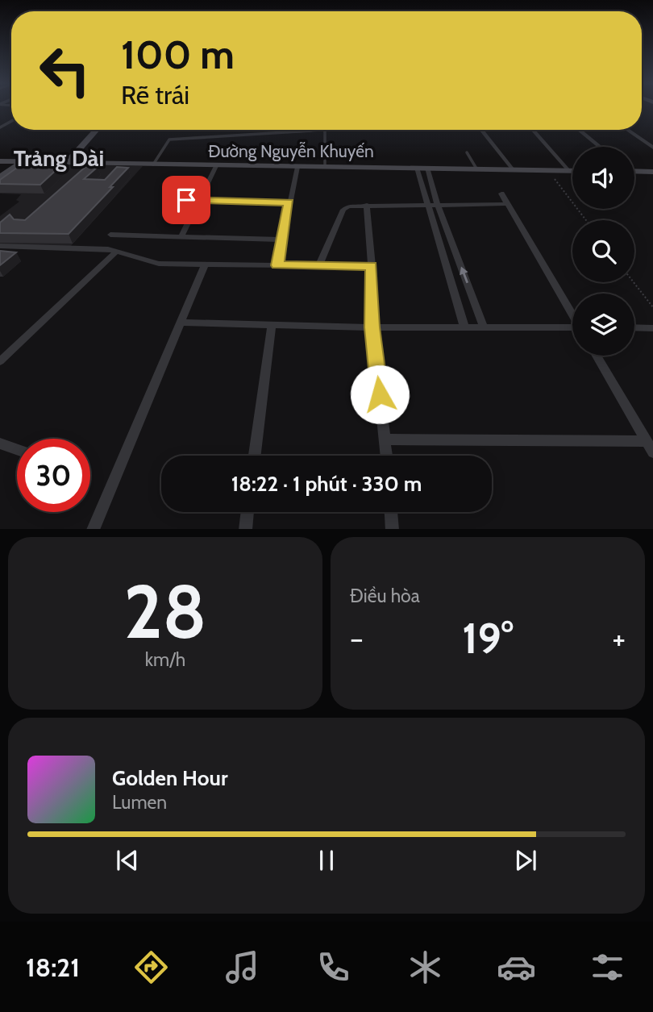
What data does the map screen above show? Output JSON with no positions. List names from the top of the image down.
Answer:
{
  "streets": {
    "street": ["Đường Nguyễn Khuyến"]
  },
  "districts": ["Trảng Dài"],
  "page": {
    "turn": ["100 m", "Rẽ trái"],
    "limit": "30",
    "trip": "18:22 · 1 phút · 330 m",
    "tile": [
      ["28", "km/h"],
      "Điều hòa"
    ],
    "heat": ["−", "19°", "+"],
    "song": ["Golden Hour", "Lumen"],
    "tabs": "18:21"
  }
}
